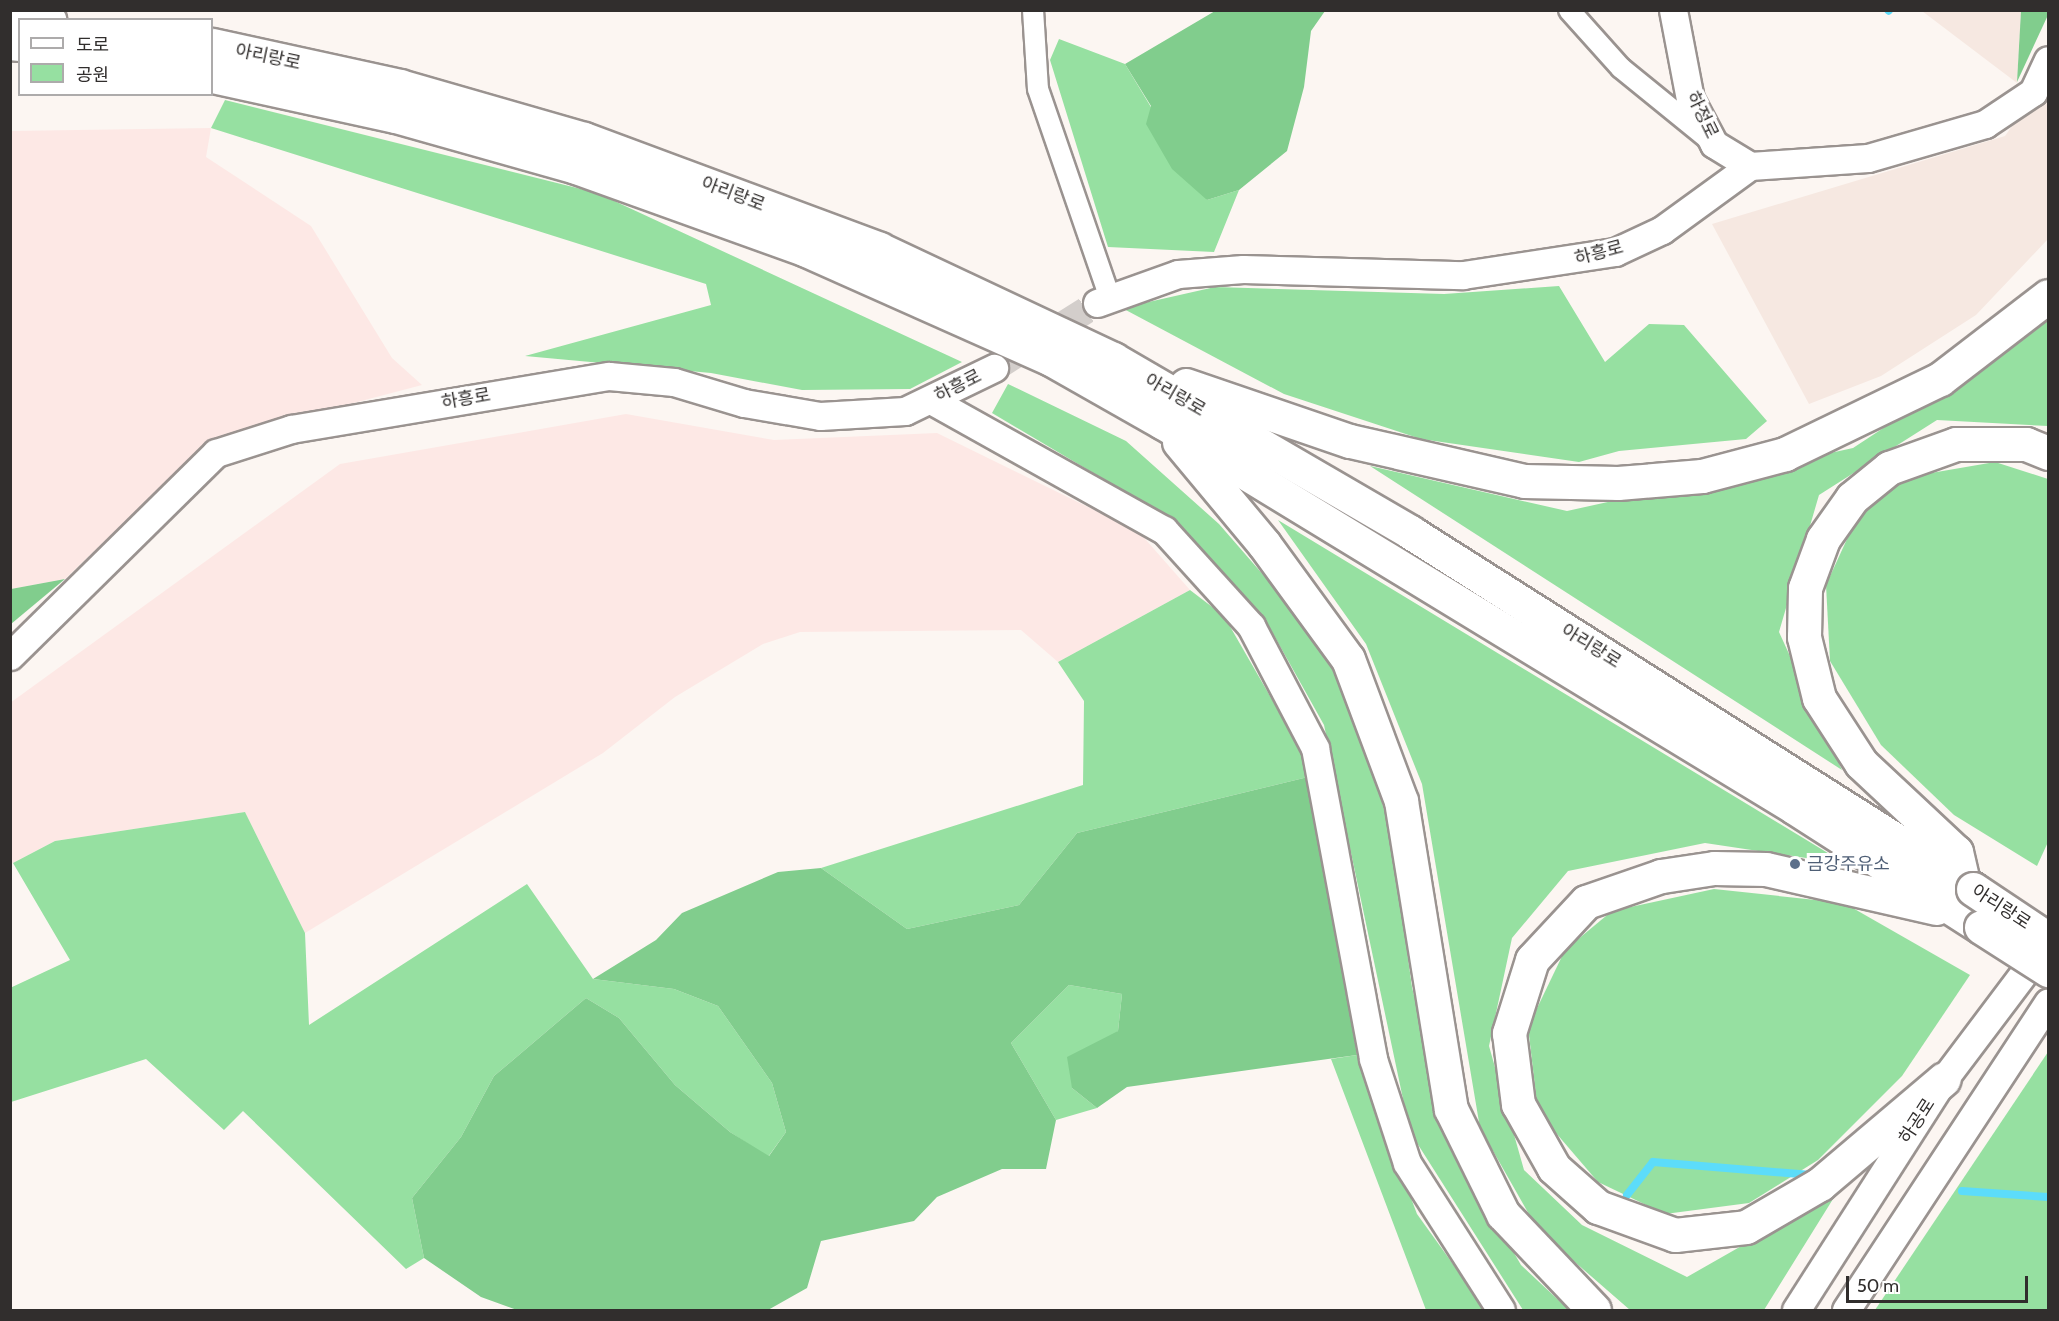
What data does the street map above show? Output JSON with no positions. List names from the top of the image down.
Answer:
{
  "streets": {
    "highway": ["아리랑로"],
    "street": ["하정로", "하흥로", "하공로"]
  },
  "crossings": [
    ["아리랑로", "하공로"],
    ["하정로", "하흥로"]
  ],
  "places": ["금강주유소"],
  "legend": ["도로", "공원"],
  "scale_bar": "50 m"
}
